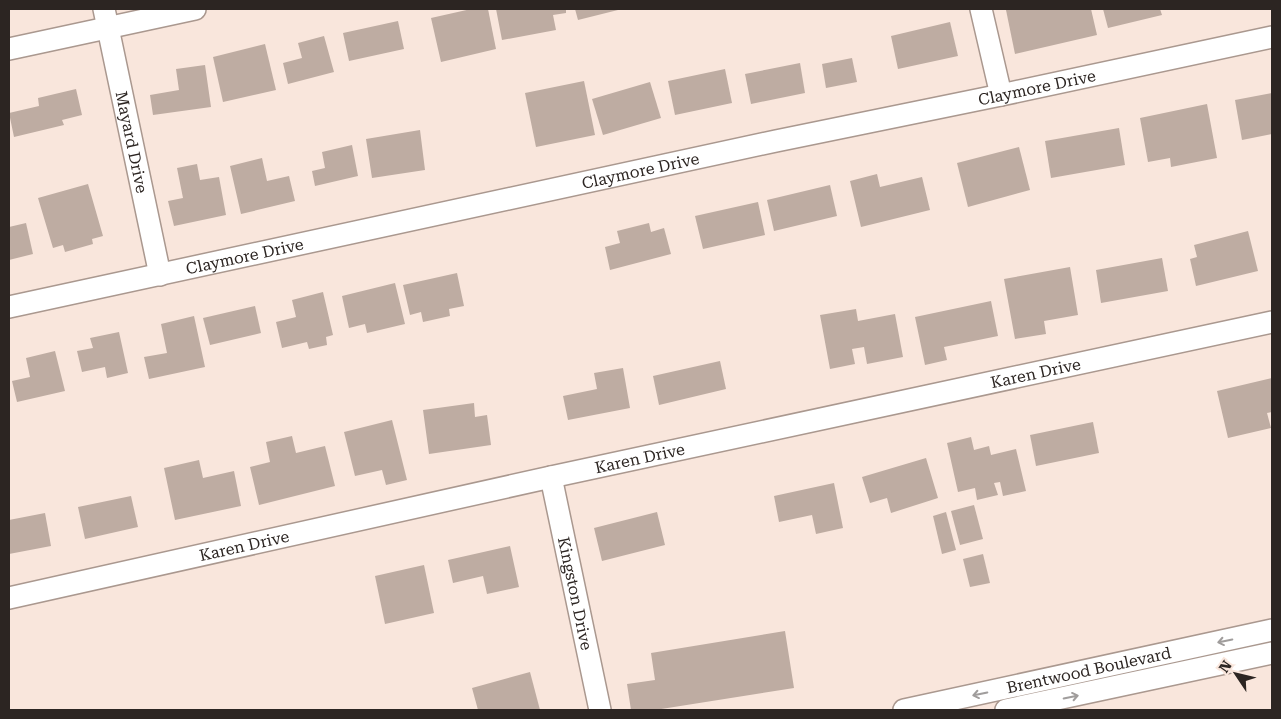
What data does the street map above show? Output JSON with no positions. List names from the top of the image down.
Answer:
{
  "streets": {
    "street": [
      "Claymore Drive",
      "Mayard Drive",
      "Karen Drive",
      "Kingston Drive",
      "Brentwood Boulevard"
    ]
  },
  "crossings": [
    ["Claymore Drive", "Mayard Drive"],
    ["Karen Drive", "Kingston Drive"]
  ],
  "north": "top left"
}
